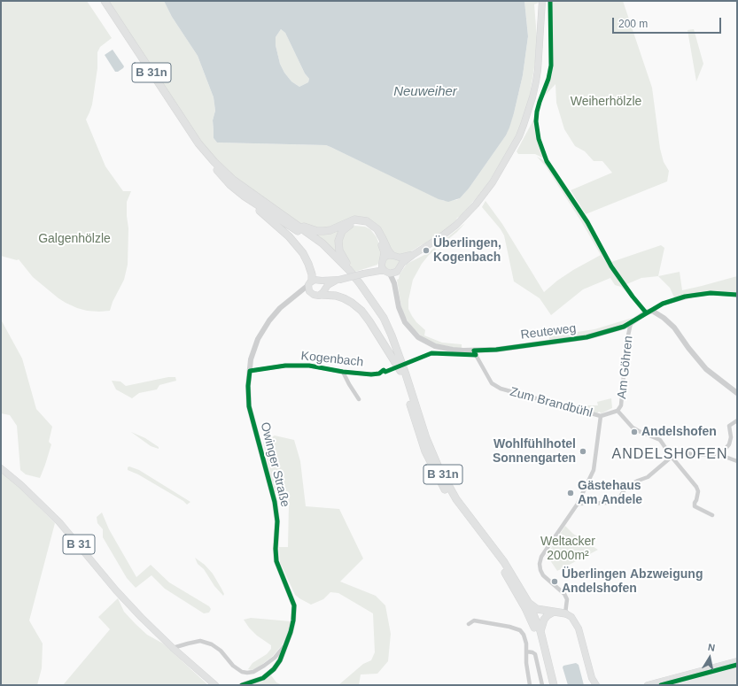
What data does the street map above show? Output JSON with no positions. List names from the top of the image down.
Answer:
{
  "streets": {
    "highway": ["B 31n"],
    "main road": ["B 31"],
    "street": [
      "Reuteweg",
      "Kogenbach",
      "Am Göhren",
      "Zum Brandbühl",
      "Owinger Straße"
    ]
  },
  "crossings": [
    ["Reuteweg", "Am Göhren"],
    ["Reuteweg", "Zum Brandbühl"],
    ["Kogenbach", "Owinger Straße"],
    ["Am Göhren", "Zum Brandbühl"]
  ],
  "districts": ["ANDELSHOFEN"],
  "water": ["Neuweiher"],
  "parks": ["Weiherhölzle", "Galgenhölzle", "Weltacker 2000m²"],
  "places": [
    "Überlingen, Kogenbach",
    "Andelshofen",
    "Wohlfühlhotel Sonnengarten",
    "Gästehaus Am Andele",
    "Überlingen Abzweigung Andelshofen"
  ],
  "scale_bar": "200 m",
  "north": "top"
}
